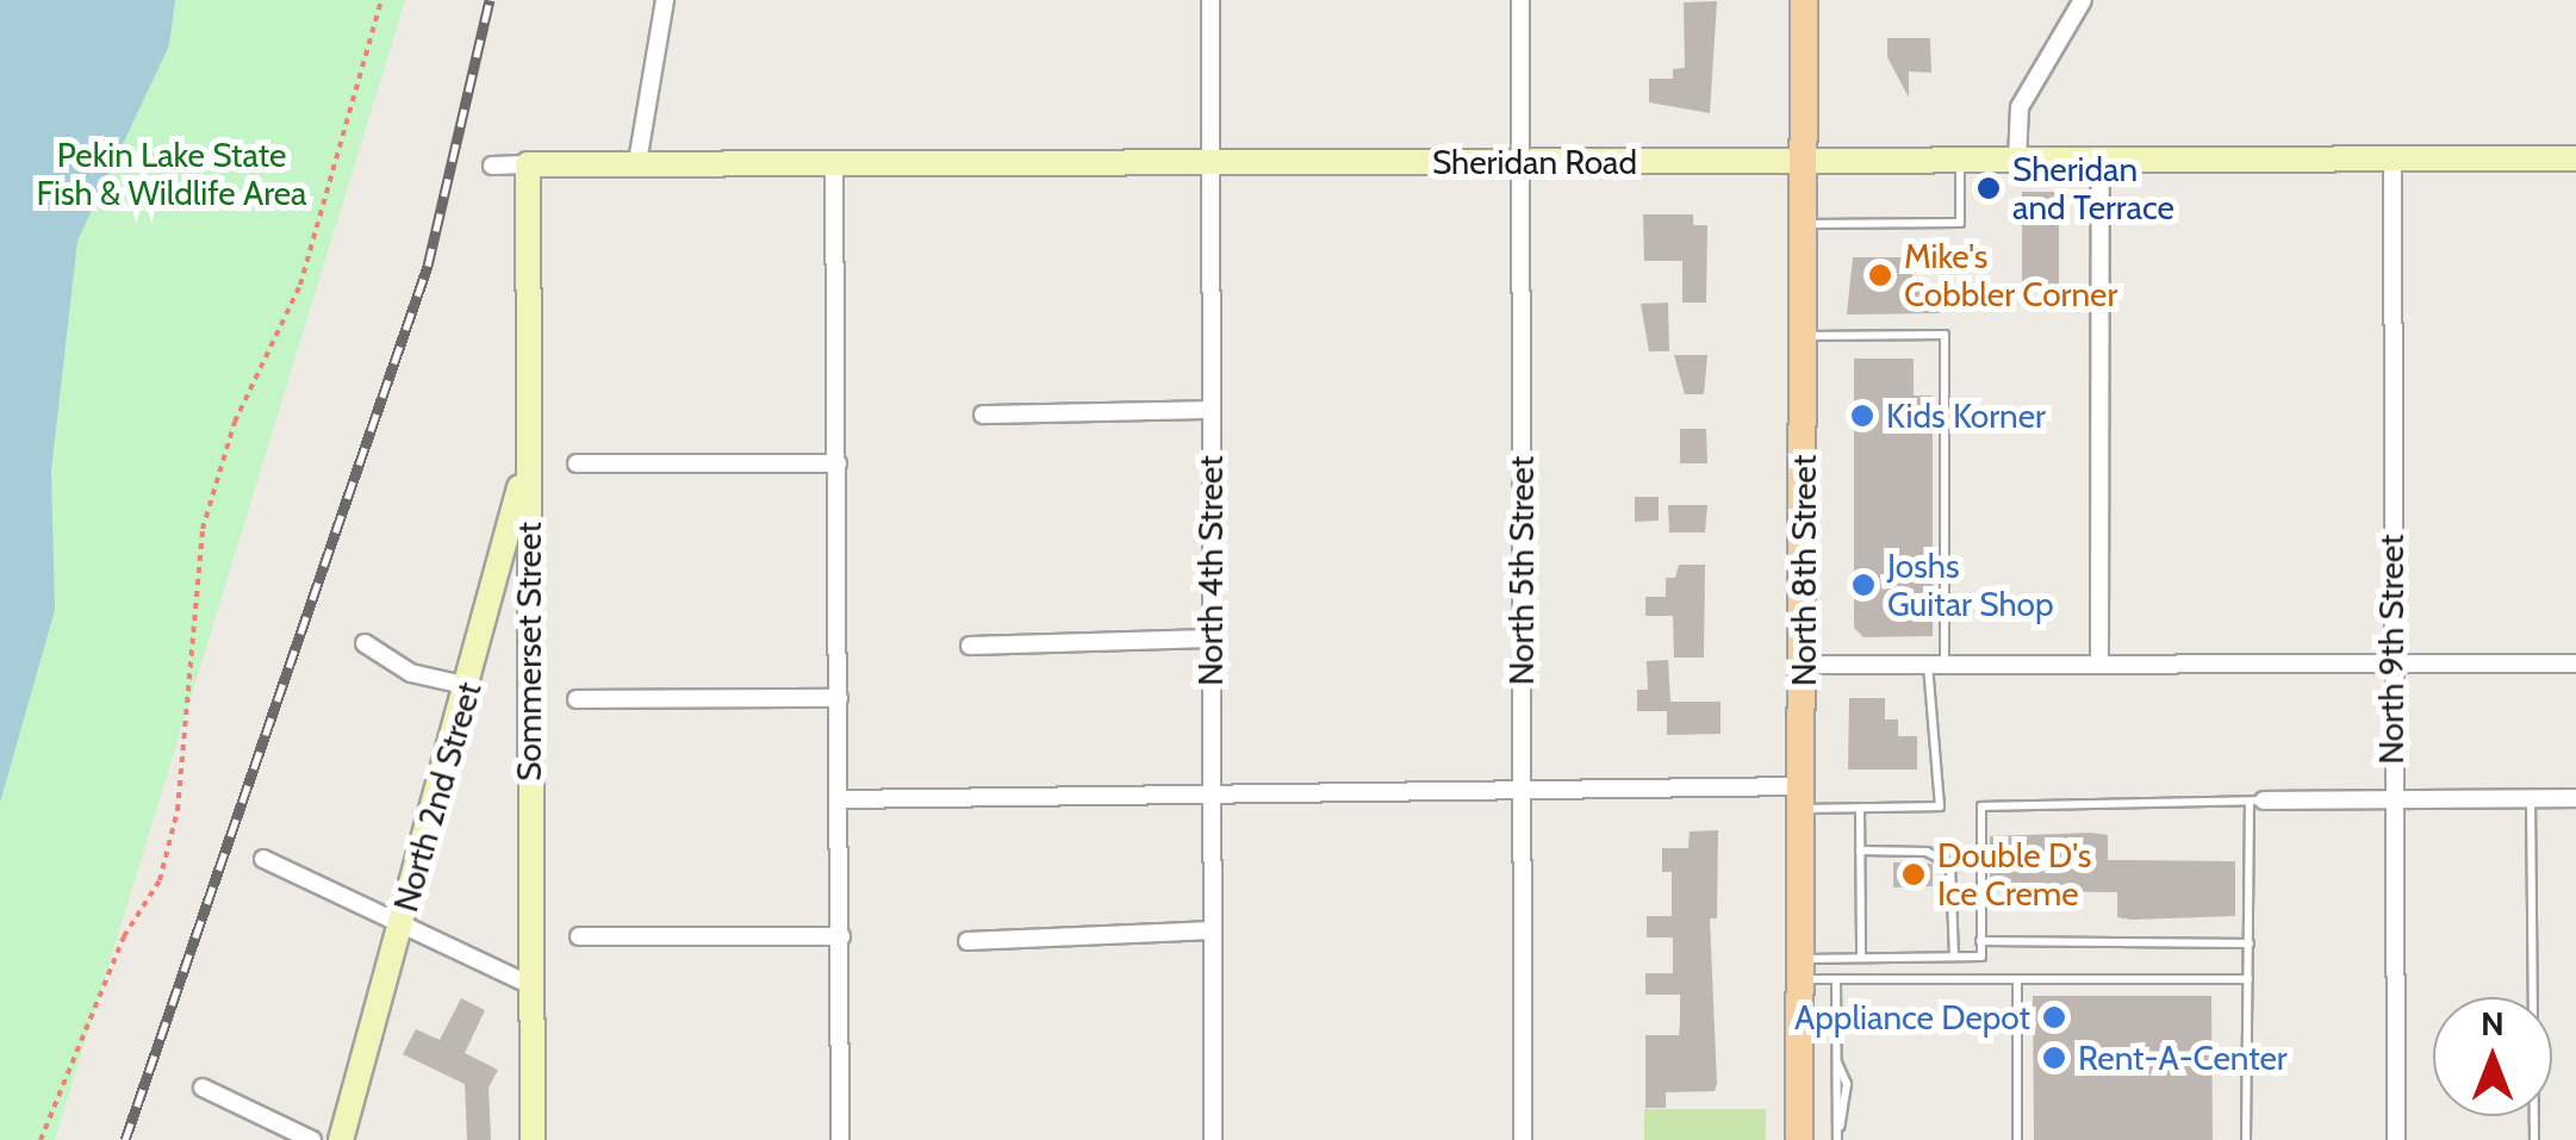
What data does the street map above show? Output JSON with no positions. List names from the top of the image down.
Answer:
{
  "streets": {
    "main road": [
      "Sheridan Road",
      "North 8th Street",
      "Sommerset Street",
      "North 2nd Street"
    ],
    "street": ["North 4th Street", "North 5th Street", "North 9th Street"]
  },
  "crossings": [
    ["Sheridan Road", "North 4th Street"],
    ["Sheridan Road", "North 5th Street"],
    ["Sheridan Road", "North 8th Street"],
    ["Sheridan Road", "North 9th Street"],
    ["Sheridan Road", "Sommerset Street"],
    ["Sommerset Street", "North 2nd Street"]
  ],
  "parks": ["Pekin Lake State Fish & Wildlife Area"],
  "places": [
    "Sheridan and Terrace",
    "Mike's Cobbler Corner",
    "Kids Korner",
    "Joshs Guitar Shop",
    "Double D's Ice Creme",
    "Appliance Depot",
    "Rent-A-Center"
  ],
  "north": "top"
}
